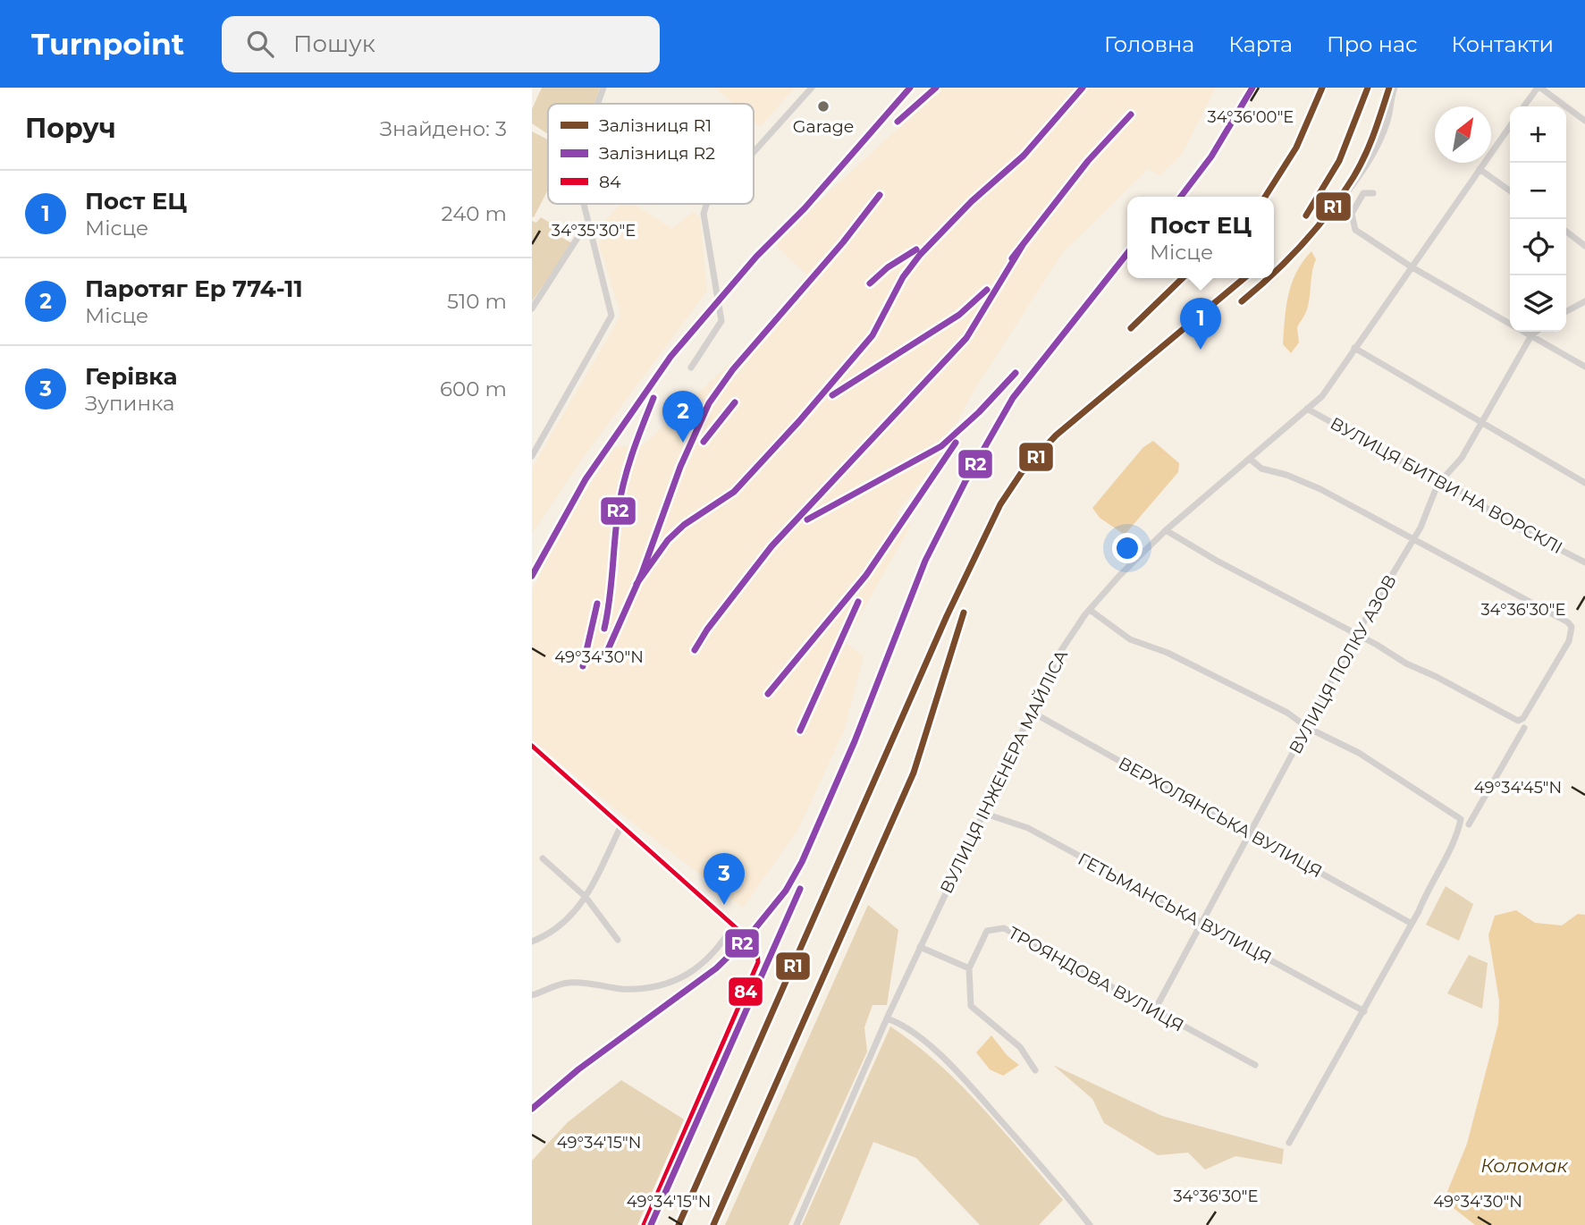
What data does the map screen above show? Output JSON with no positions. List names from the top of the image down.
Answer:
{
  "streets": {
    "street": [
      "ВУЛИЦЯ БИТВИ НА ВОРСКЛІ",
      "ВУЛИЦЯ ПОЛКУ АЗОВ",
      "ВУЛИЦЯ ІНЖЕНЕРА МАЙЛІСА",
      "ВЕРХОЛЯНСЬКА ВУЛИЦЯ",
      "ГЕТЬМАНСЬКА ВУЛИЦЯ",
      "ТРОЯНДОВА ВУЛИЦЯ"
    ]
  },
  "crossings": [
    ["ВУЛИЦЯ БИТВИ НА ВОРСКЛІ", "ВУЛИЦЯ ПОЛКУ АЗОВ"],
    ["ВУЛИЦЯ БИТВИ НА ВОРСКЛІ", "ВУЛИЦЯ ІНЖЕНЕРА МАЙЛІСА"],
    ["ВУЛИЦЯ ПОЛКУ АЗОВ", "ВЕРХОЛЯНСЬКА ВУЛИЦЯ"],
    ["ВУЛИЦЯ ПОЛКУ АЗОВ", "ГЕТЬМАНСЬКА ВУЛИЦЯ"],
    ["ВУЛИЦЯ ПОЛКУ АЗОВ", "ТРОЯНДОВА ВУЛИЦЯ"],
    ["ВУЛИЦЯ ІНЖЕНЕРА МАЙЛІСА", "ВЕРХОЛЯНСЬКА ВУЛИЦЯ"],
    ["ВУЛИЦЯ ІНЖЕНЕРА МАЙЛІСА", "ГЕТЬМАНСЬКА ВУЛИЦЯ"]
  ],
  "water": ["Коломак"],
  "places": ["Garage"],
  "lines": ["rail line R1", "rail line R2", "transit line 84"],
  "legend": ["Залізниця R1", "Залізниця R2", "84"],
  "north": "top right",
  "page": {
    "header": "Turnpoint",
    "search": "Пошук",
    "nav": [
      "Головна",
      "Карта",
      "Про нас",
      "Контакти"
    ],
    "heading": ["Поруч", "Знайдено: 3"],
    "map_buttons": ["+", "−"],
    "list": [
      {
        "mark": "1",
        "name": "Пост ЕЦ",
        "note": "Місце",
        "value": "240 m"
      },
      {
        "mark": "2",
        "name": "Паротяг Ер 774-11",
        "note": "Місце",
        "value": "510 m"
      },
      {
        "mark": "3",
        "name": "Герівка",
        "note": "Зупинка",
        "value": "600 m"
      }
    ],
    "popup": ["Пост ЕЦ", "Місце"],
    "pins": ["1", "2", "3"]
  },
  "coordinates": [
    "34°36'00\"E",
    "34°35'30\"E",
    "34°36'30\"E",
    "49°34'30\"N",
    "49°34'45\"N",
    "49°34'15\"N"
  ]
}
